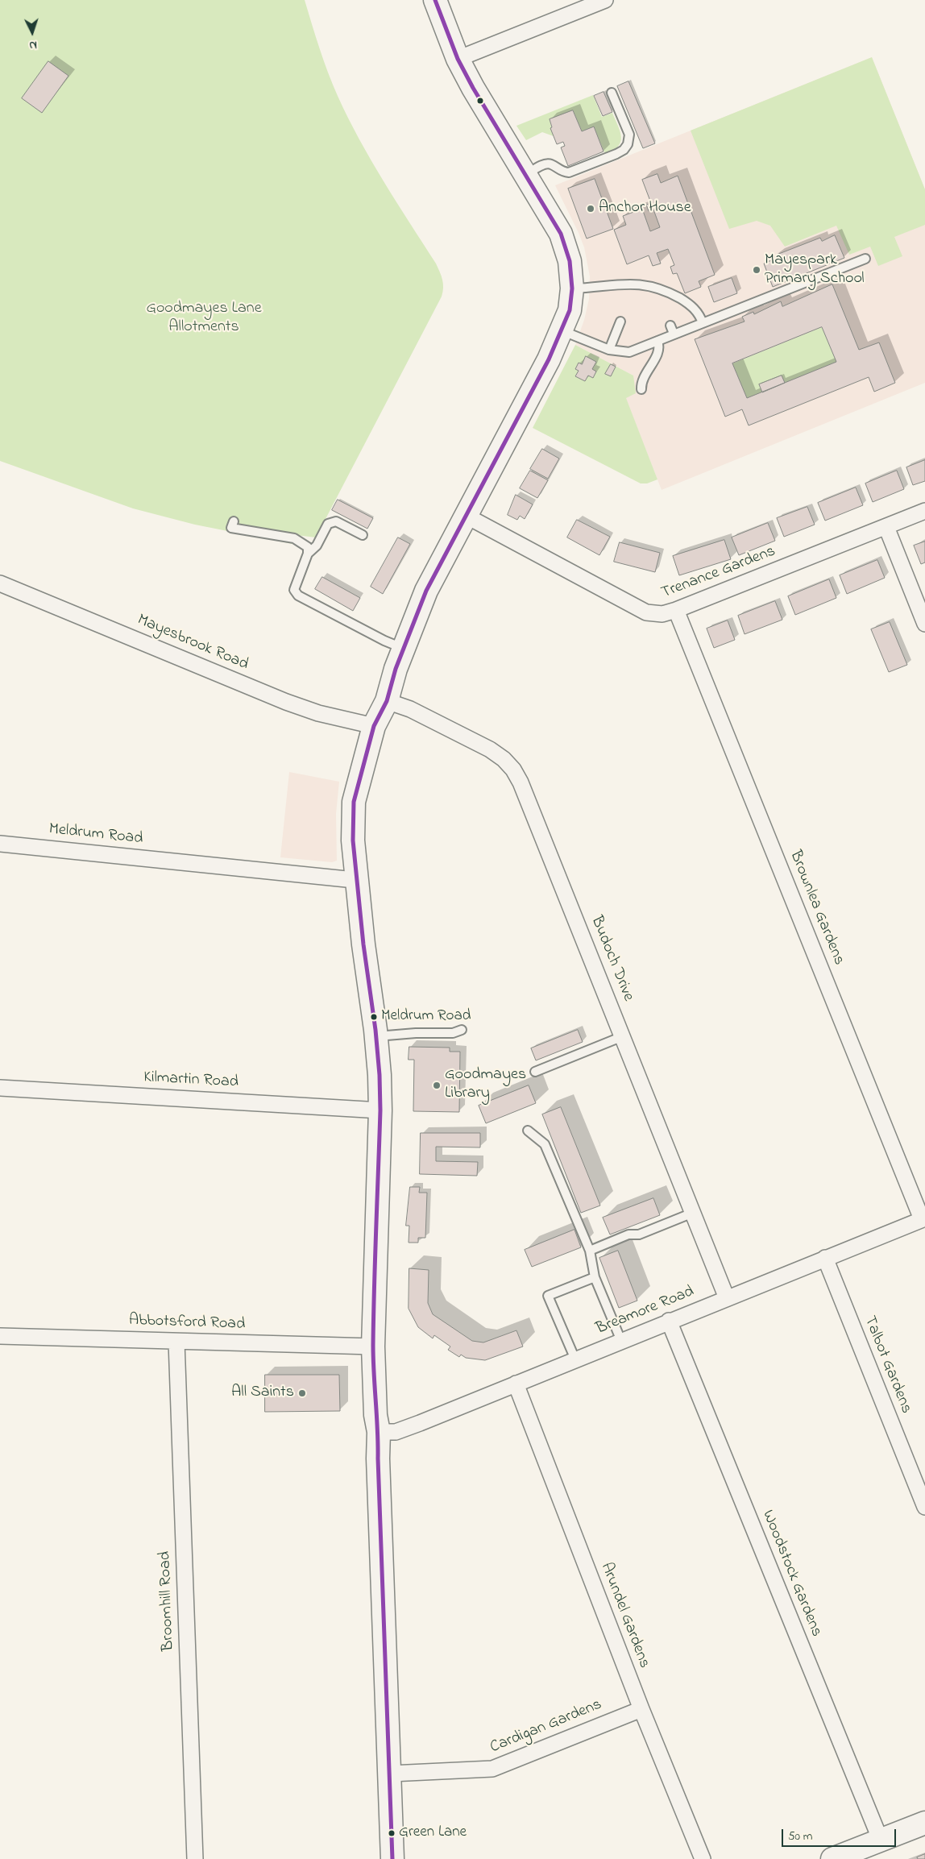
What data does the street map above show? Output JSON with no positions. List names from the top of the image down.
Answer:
{
  "streets": {
    "street": [
      "Trenance Gardens",
      "Mayesbrook Road",
      "Meldrum Road",
      "Brownlea Gardens",
      "Budoch Drive",
      "Kilmartin Road",
      "Breamore Road",
      "Abbotsford Road",
      "Talbot Gardens",
      "Woodstock Gardens",
      "Broomhill Road",
      "Arundel Gardens",
      "Cardigan Gardens"
    ]
  },
  "crossings": [
    ["Trenance Gardens", "Brownlea Gardens"],
    ["Brownlea Gardens", "Breamore Road"],
    ["Budoch Drive", "Breamore Road"],
    ["Breamore Road", "Talbot Gardens"],
    ["Breamore Road", "Woodstock Gardens"],
    ["Breamore Road", "Arundel Gardens"],
    ["Abbotsford Road", "Broomhill Road"],
    ["Arundel Gardens", "Cardigan Gardens"]
  ],
  "parks": ["Goodmayes Lane Allotments"],
  "places": [
    "Anchor House",
    "Mayespark Primary School",
    "Meldrum Road",
    "Goodmayes Library",
    "All Saints",
    "Green Lane"
  ],
  "scale_bar": "50 m",
  "north": "bottom"
}
